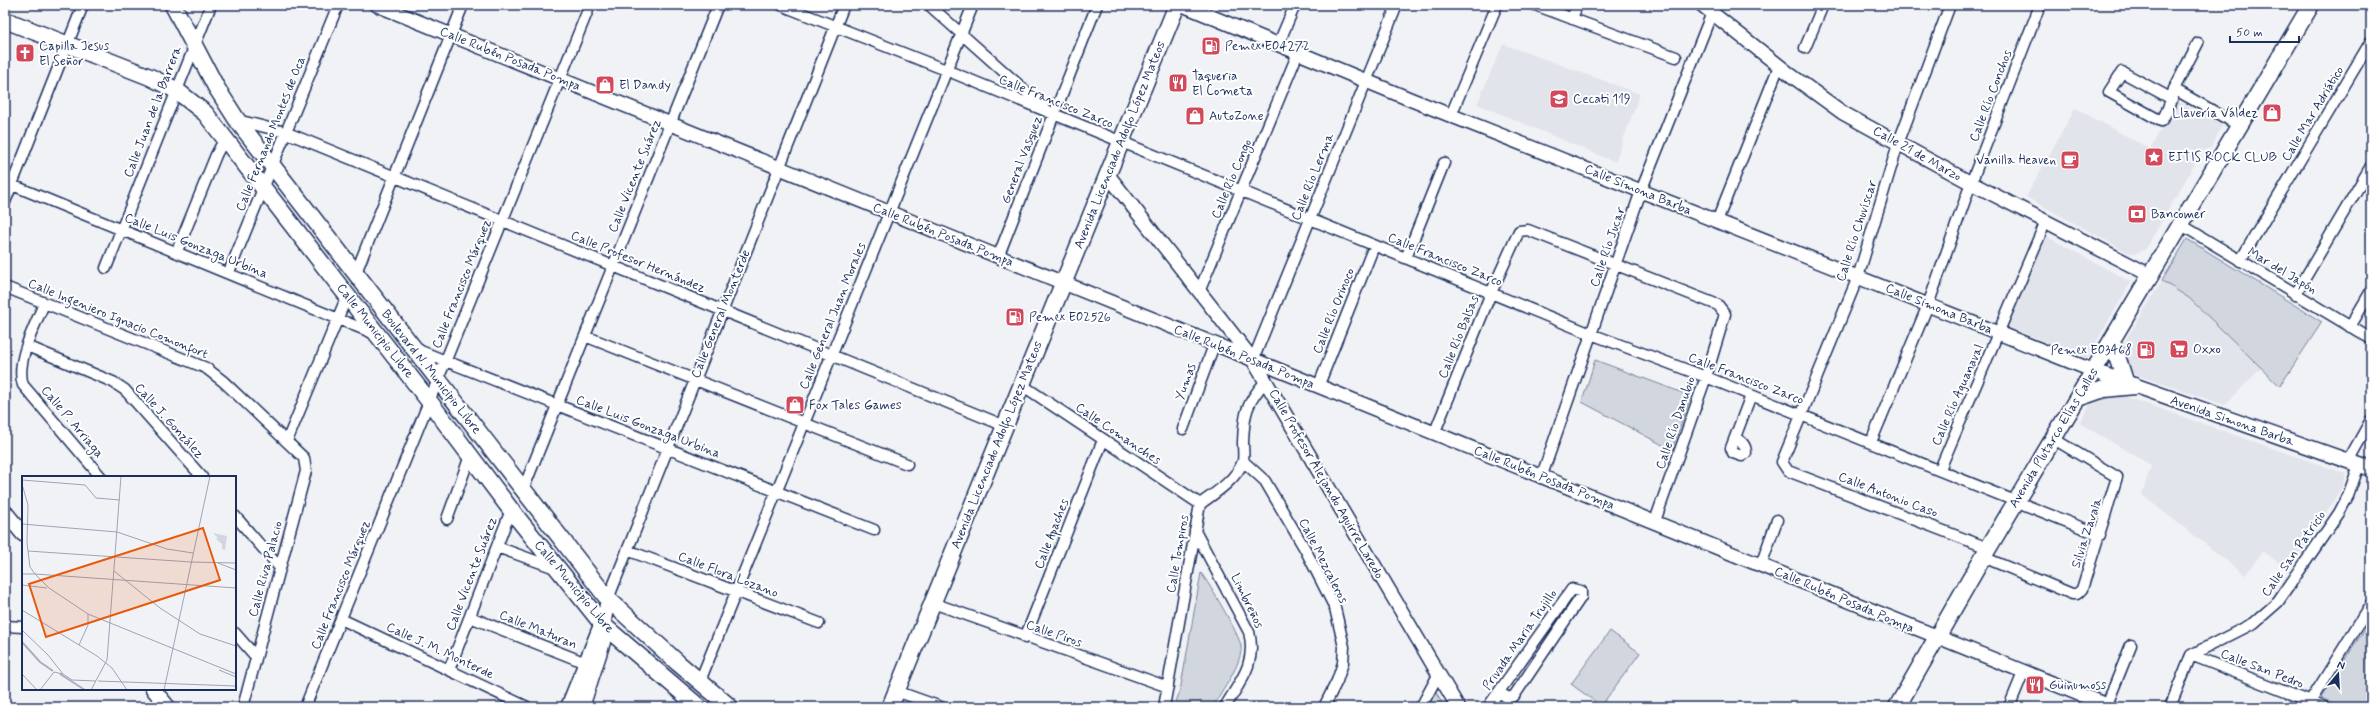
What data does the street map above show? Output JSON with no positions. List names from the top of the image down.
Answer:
{
  "streets": {
    "main road": [
      "Avenida Licenciado Adolfo López Mateos",
      "Calle General Monterde",
      "Calle Municipio Libre",
      "Boulevard N. Municipio Libre",
      "Avenida Simona Barba",
      "Avenida Plutarco Elías Calles"
    ],
    "street": [
      "Calle Rubén Posada Pompa",
      "Calle Río Conchos",
      "Calle Francisco Zarco",
      "Calle Juan de la Barrera",
      "Calle Mar Adriático",
      "Calle Fernando Montes de Oca",
      "Calle 21 de Marzo",
      "General Vasquez",
      "Calle Vicente Suárez",
      "Calle Río Lerma",
      "Calle Río Congo",
      "Calle Simona Barba",
      "Calle Río Chuvíscar",
      "Calle Luis Gonzaga Urbina",
      "Calle Río Jucar",
      "Calle Profesor Hernández",
      "Mar del Japón",
      "Calle Francisco Márquez",
      "Calle Río Orinoco",
      "Calle General Juan Morales",
      "Calle Ingeniero Ignacio Comonfort",
      "Calle Río Balsas",
      "Yumas",
      "Calle Río Aguanaval",
      "Calle J. González",
      "Calle P. Arriaga",
      "Calle Río Danubio",
      "Calle Comanches",
      "Calle Profesor Alejando Aguirre Laredo",
      "Calle Antonio Caso",
      "Silvia Zavala",
      "Calle Apaches",
      "Calle Tompiros",
      "Calle San Patricio",
      "Calle Mezcaleros",
      "Calle Riva Palacio",
      "Calle Flora Lozano",
      "Limbreños",
      "Calle Maturan",
      "Calle Piros",
      "Privada Maria Trujillo",
      "Calle J. M. Monterde",
      "Calle San Pedro"
    ]
  },
  "crossings": [
    ["Calle Rubén Posada Pompa", "Avenida Licenciado Adolfo López Mateos"],
    ["Calle Rubén Posada Pompa", "General Vasquez"],
    ["Calle Rubén Posada Pompa", "Calle Vicente Suárez"],
    ["Calle Rubén Posada Pompa", "Calle Río Lerma"],
    ["Calle Rubén Posada Pompa", "Calle Río Jucar"],
    ["Calle Rubén Posada Pompa", "Calle Francisco Márquez"],
    ["Calle Rubén Posada Pompa", "Calle Río Orinoco"],
    ["Calle Rubén Posada Pompa", "Calle General Monterde"],
    ["Calle Rubén Posada Pompa", "Calle General Juan Morales"],
    ["Calle Rubén Posada Pompa", "Calle Río Balsas"],
    ["Calle Rubén Posada Pompa", "Yumas"],
    ["Calle Rubén Posada Pompa", "Calle Río Danubio"],
    ["Calle Rubén Posada Pompa", "Avenida Plutarco Elías Calles"],
    ["Calle Rubén Posada Pompa", "Calle Profesor Alejando Aguirre Laredo"],
    ["Calle Río Conchos", "Calle Francisco Zarco"],
    ["Calle Río Conchos", "Calle 21 de Marzo"],
    ["Calle Río Conchos", "Calle Simona Barba"],
    ["Calle Francisco Zarco", "Avenida Licenciado Adolfo López Mateos"],
    ["Calle Francisco Zarco", "General Vasquez"],
    ["Calle Francisco Zarco", "Calle Río Lerma"],
    ["Calle Francisco Zarco", "Calle Río Congo"],
    ["Calle Francisco Zarco", "Calle Río Chuvíscar"],
    ["Calle Francisco Zarco", "Calle Río Jucar"],
    ["Calle Francisco Zarco", "Calle Río Orinoco"],
    ["Calle Francisco Zarco", "Calle General Monterde"],
    ["Calle Francisco Zarco", "Calle General Juan Morales"],
    ["Calle Francisco Zarco", "Calle Río Balsas"],
    ["Calle Francisco Zarco", "Calle Río Aguanaval"],
    ["Calle Francisco Zarco", "Calle Río Danubio"],
    ["Calle Francisco Zarco", "Avenida Plutarco Elías Calles"],
    ["Calle Francisco Zarco", "Silvia Zavala"],
    ["Calle Juan de la Barrera", "Calle Luis Gonzaga Urbina"],
    ["Calle Juan de la Barrera", "Calle Municipio Libre"],
    ["Calle Juan de la Barrera", "Boulevard N. Municipio Libre"],
    ["Calle Mar Adriático", "Mar del Japón"],
    ["Calle Fernando Montes de Oca", "Calle Luis Gonzaga Urbina"],
    ["Calle Fernando Montes de Oca", "Calle Profesor Hernández"],
    ["Calle Fernando Montes de Oca", "Calle Municipio Libre"],
    ["Calle Fernando Montes de Oca", "Boulevard N. Municipio Libre"],
    ["Avenida Licenciado Adolfo López Mateos", "Calle Profesor Hernández"],
    ["Avenida Licenciado Adolfo López Mateos", "Calle Comanches"],
    ["Avenida Licenciado Adolfo López Mateos", "Calle Profesor Alejando Aguirre Laredo"],
    ["Avenida Licenciado Adolfo López Mateos", "Calle Piros"],
    ["Calle 21 de Marzo", "Calle Río Chuvíscar"],
    ["Calle 21 de Marzo", "Calle Río Jucar"],
    ["Calle 21 de Marzo", "Calle Río Aguanaval"],
    ["Calle 21 de Marzo", "Avenida Plutarco Elías Calles"],
    ["Calle Vicente Suárez", "Calle Luis Gonzaga Urbina"],
    ["Calle Vicente Suárez", "Calle Profesor Hernández"],
    ["Calle Vicente Suárez", "Calle Municipio Libre"],
    ["Calle Vicente Suárez", "Boulevard N. Municipio Libre"],
    ["Calle Vicente Suárez", "Calle Maturan"],
    ["Calle Vicente Suárez", "Calle J. M. Monterde"],
    ["Calle Río Lerma", "Calle Simona Barba"],
    ["Calle Río Lerma", "Calle Profesor Alejando Aguirre Laredo"],
    ["Calle Río Congo", "Calle Simona Barba"],
    ["Calle Río Congo", "Calle Profesor Alejando Aguirre Laredo"],
    ["Calle Simona Barba", "Calle Río Chuvíscar"],
    ["Calle Simona Barba", "Calle Río Jucar"],
    ["Calle Simona Barba", "Calle Río Aguanaval"],
    ["Calle Simona Barba", "Avenida Simona Barba"],
    ["Calle Simona Barba", "Avenida Plutarco Elías Calles"],
    ["Calle Río Chuvíscar", "Calle Antonio Caso"],
    ["Calle Luis Gonzaga Urbina", "Calle Francisco Márquez"],
    ["Calle Luis Gonzaga Urbina", "Calle General Monterde"],
    ["Calle Luis Gonzaga Urbina", "Calle General Juan Morales"],
    ["Calle Luis Gonzaga Urbina", "Calle Municipio Libre"],
    ["Calle Luis Gonzaga Urbina", "Boulevard N. Municipio Libre"],
    ["Calle Río Jucar", "Calle Río Balsas"],
    ["Calle Río Jucar", "Calle Río Danubio"],
    ["Calle Profesor Hernández", "Calle Francisco Márquez"],
    ["Calle Profesor Hernández", "Calle General Monterde"],
    ["Calle Profesor Hernández", "Calle General Juan Morales"],
    ["Calle Profesor Hernández", "Boulevard N. Municipio Libre"],
    ["Mar del Japón", "Avenida Plutarco Elías Calles"],
    ["Calle Francisco Márquez", "Calle Municipio Libre"],
    ["Calle Francisco Márquez", "Boulevard N. Municipio Libre"],
    ["Calle Francisco Márquez", "Calle J. M. Monterde"],
    ["Calle General Monterde", "Calle Municipio Libre"],
    ["Calle General Monterde", "Boulevard N. Municipio Libre"],
    ["Calle General Monterde", "Calle Flora Lozano"],
    ["Calle General Monterde", "Calle Maturan"],
    ["Calle General Juan Morales", "Boulevard N. Municipio Libre"],
    ["Calle General Juan Morales", "Calle Flora Lozano"],
    ["Calle Ingeniero Ignacio Comonfort", "Calle Riva Palacio"],
    ["Calle Río Balsas", "Calle Río Danubio"],
    ["Calle J. González", "Calle P. Arriaga"],
    ["Avenida Simona Barba", "Avenida Plutarco Elías Calles"],
    ["Avenida Simona Barba", "Calle San Patricio"],
    ["Calle Comanches", "Calle Apaches"],
    ["Calle Comanches", "Calle Tompiros"],
    ["Avenida Plutarco Elías Calles", "Calle Antonio Caso"],
    ["Avenida Plutarco Elías Calles", "Silvia Zavala"],
    ["Calle Antonio Caso", "Silvia Zavala"],
    ["Calle Apaches", "Calle Piros"],
    ["Calle Tompiros", "Calle Mezcaleros"],
    ["Calle Tompiros", "Limbreños"],
    ["Calle Tompiros", "Calle Piros"],
    ["Calle San Patricio", "Calle San Pedro"]
  ],
  "places": {
    "fuel station": ["Pemex E04272", "Pemex E02526", "Pemex E03468"],
    "church": ["Capilla Jesus El Señor"],
    "restaurant": ["Taqueria El Cometa", "Güinumoss"],
    "shop": [
      "El Dandy",
      "Llavería Váldez",
      "AutoZone",
      "Fox Tales Games"
    ],
    "school or university": ["Cecati 119"],
    "place": ["EITIS ROCK CLUB"],
    "cafe": ["Vanilla Heaven"],
    "bank": ["Bancomer"],
    "supermarket": ["Oxxo"]
  },
  "scale_bar": "50 m",
  "north": "top"
}
